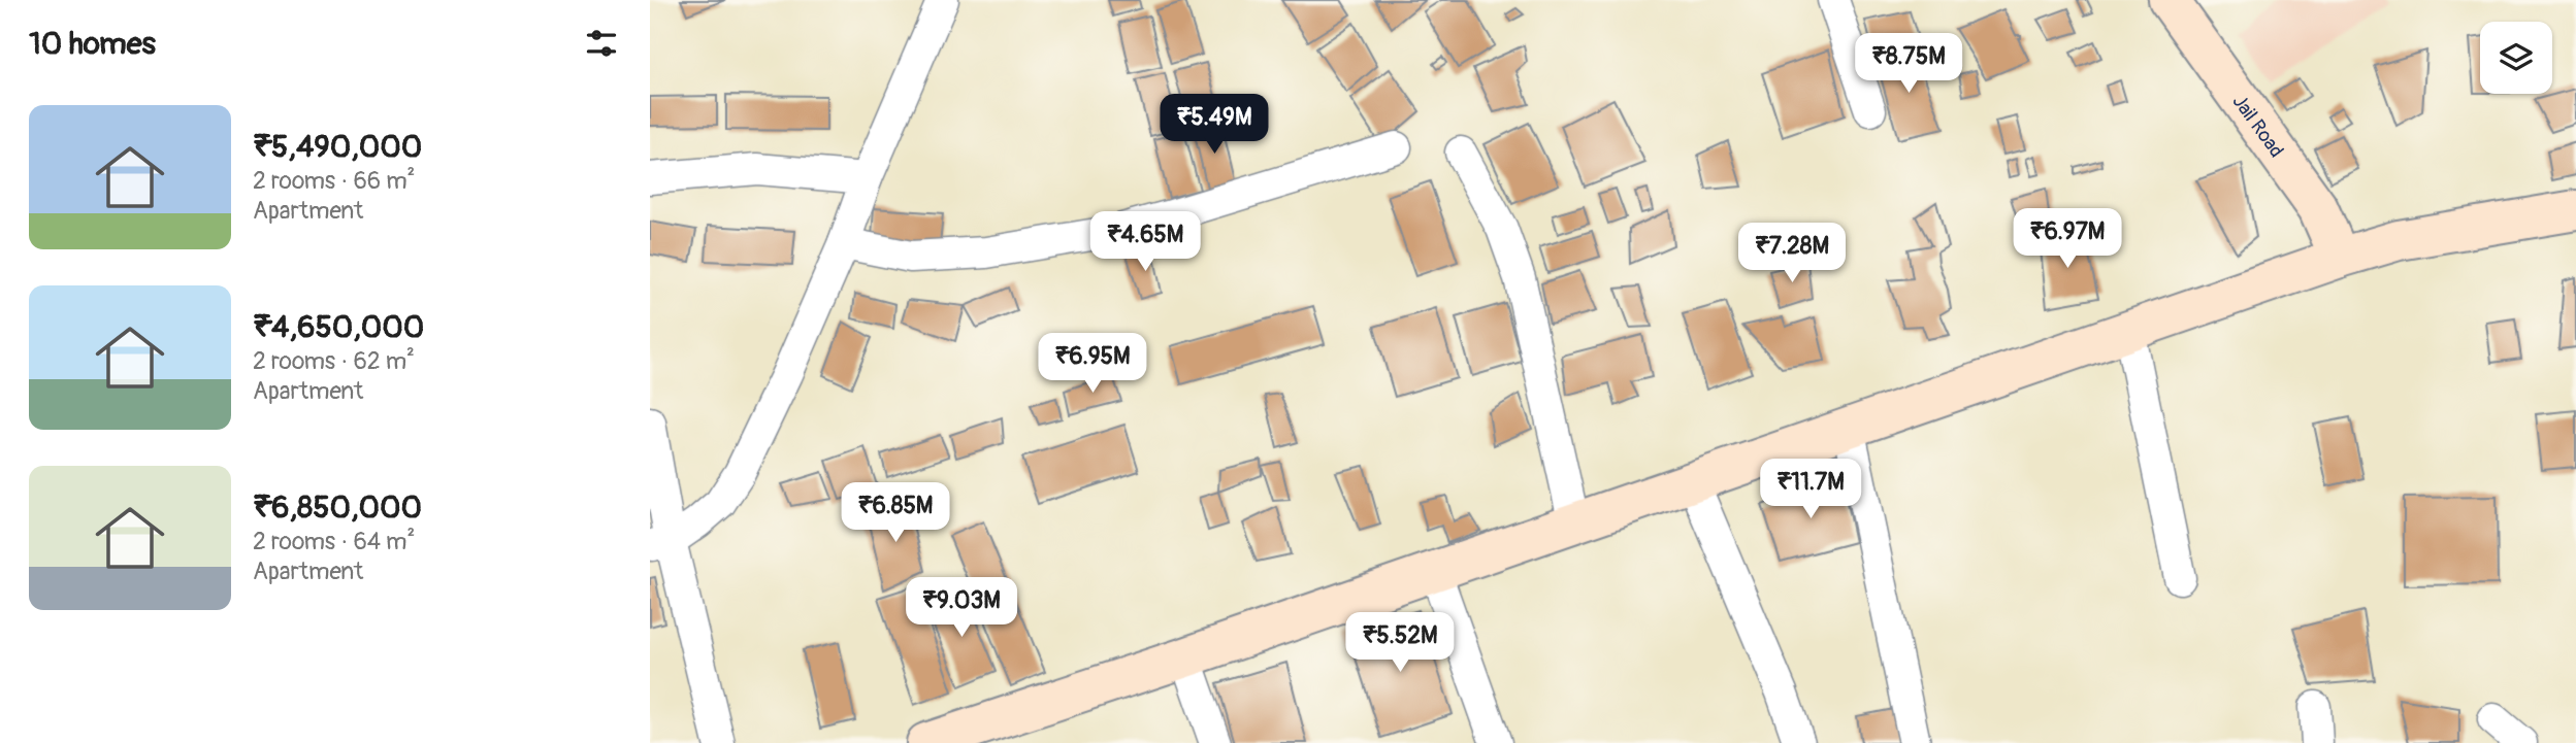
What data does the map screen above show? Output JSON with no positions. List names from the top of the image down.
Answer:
{
  "streets": {
    "main road": ["Jail Road"]
  },
  "page": {
    "heading": "10 homes",
    "price": [
      "₹8.75M",
      "₹5.49M",
      "₹6.97M",
      "₹4.65M",
      "₹7.28M",
      "₹6.95M",
      "₹11.7M",
      "₹6.85M",
      "₹9.03M",
      "₹5.52M"
    ],
    "list": [
      {
        "name": "₹5,490,000",
        "note": "2 rooms · 66 m² · Apartment"
      },
      {
        "name": "₹4,650,000",
        "note": "2 rooms · 62 m² · Apartment"
      },
      {
        "name": "₹6,850,000",
        "note": "2 rooms · 64 m² · Apartment"
      }
    ]
  }
}
